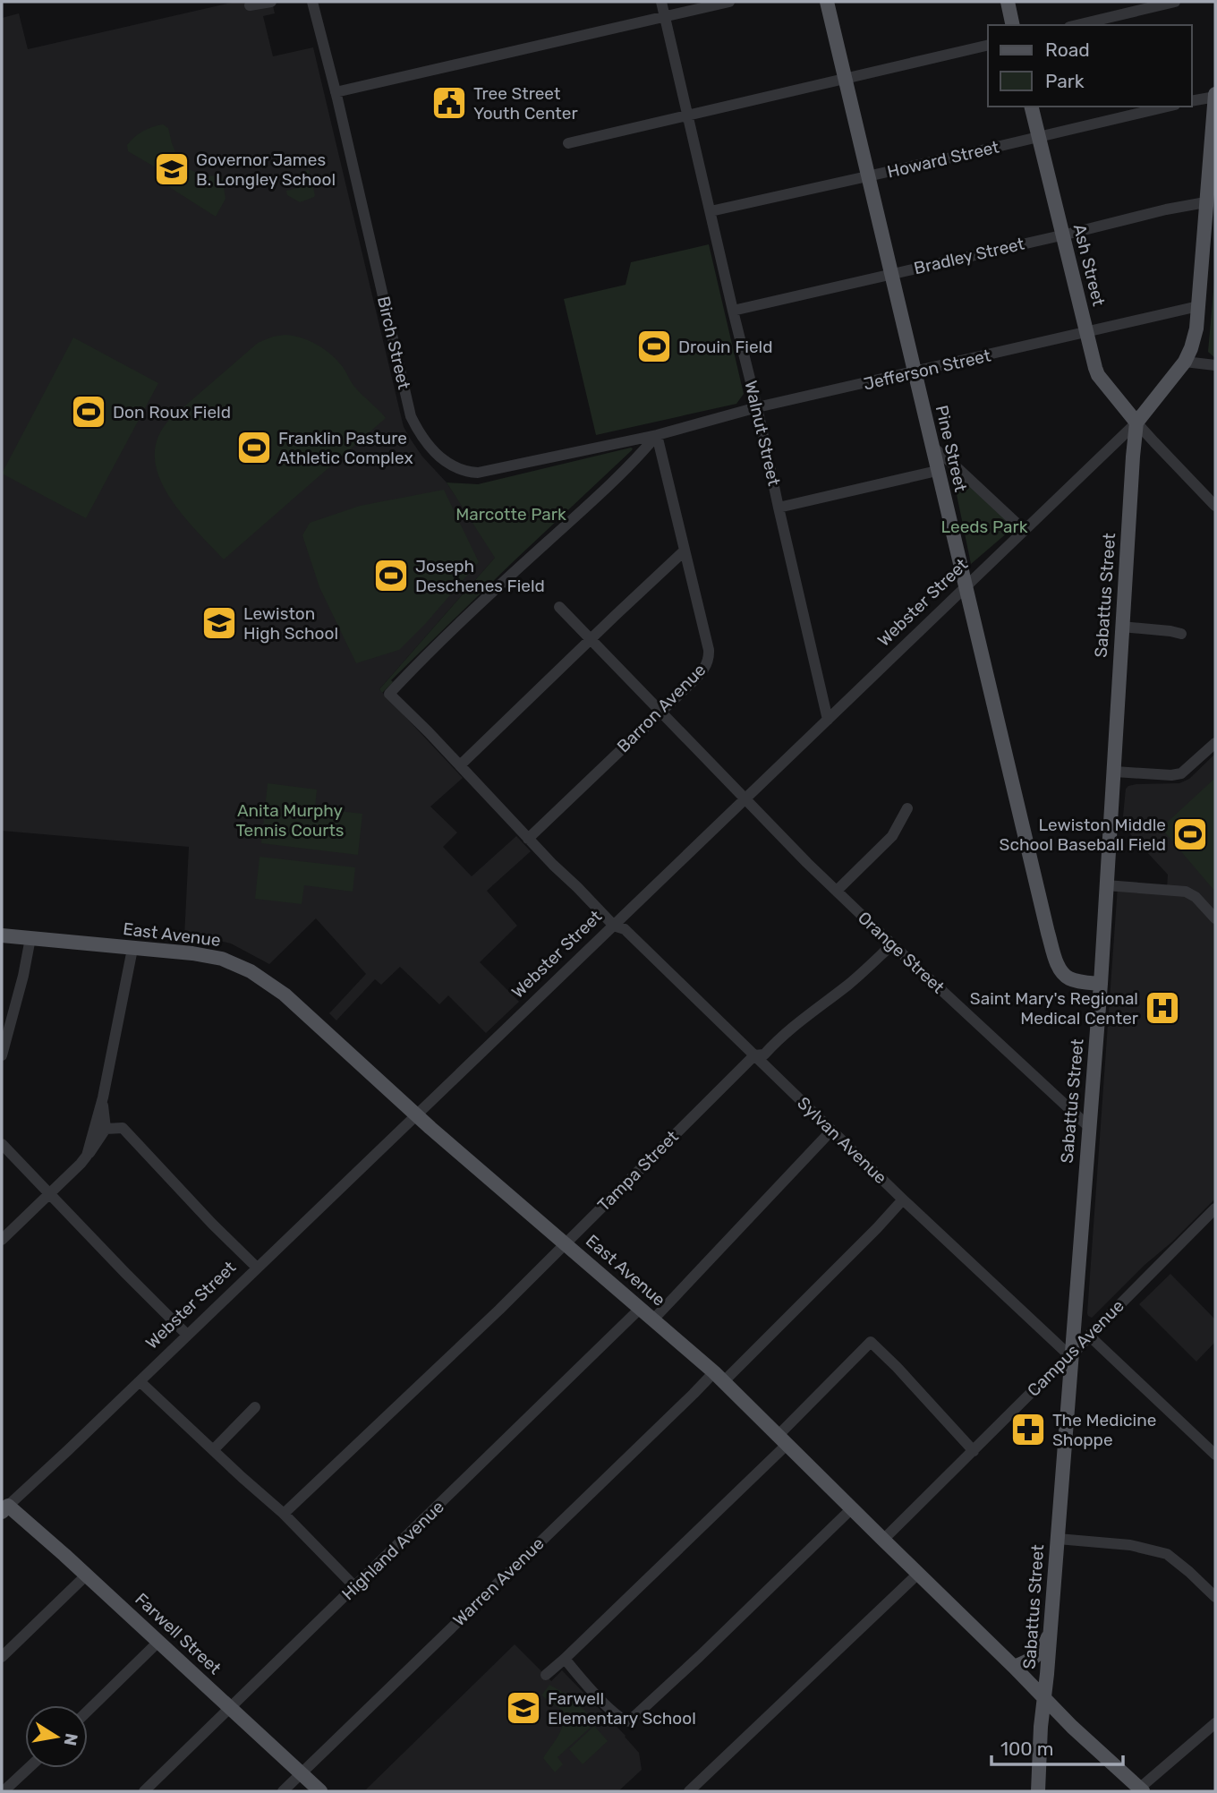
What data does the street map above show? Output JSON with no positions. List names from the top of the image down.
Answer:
{
  "streets": {
    "main road": [
      "Ash Street",
      "Pine Street",
      "Sabattus Street",
      "East Avenue",
      "Farwell Street"
    ],
    "street": [
      "Howard Street",
      "Bradley Street",
      "Birch Street",
      "Jefferson Street",
      "Walnut Street",
      "Webster Street",
      "Barron Avenue",
      "Orange Street",
      "Sylvan Avenue",
      "Tampa Street",
      "Campus Avenue",
      "Highland Avenue",
      "Warren Avenue"
    ]
  },
  "crossings": [
    ["Howard Street", "Ash Street"],
    ["Howard Street", "Walnut Street"],
    ["Howard Street", "Pine Street"],
    ["Bradley Street", "Ash Street"],
    ["Bradley Street", "Walnut Street"],
    ["Bradley Street", "Pine Street"],
    ["Ash Street", "Jefferson Street"],
    ["Ash Street", "Sabattus Street"],
    ["Ash Street", "Webster Street"],
    ["Birch Street", "Jefferson Street"],
    ["Birch Street", "Barron Avenue"],
    ["Birch Street", "Sylvan Avenue"],
    ["Jefferson Street", "Walnut Street"],
    ["Jefferson Street", "Pine Street"],
    ["Jefferson Street", "Barron Avenue"],
    ["Jefferson Street", "Sylvan Avenue"],
    ["Walnut Street", "Webster Street"],
    ["Pine Street", "Sabattus Street"],
    ["Pine Street", "Webster Street"],
    ["Sabattus Street", "Webster Street"],
    ["Sabattus Street", "East Avenue"],
    ["Sabattus Street", "Orange Street"],
    ["Sabattus Street", "Sylvan Avenue"],
    ["Sabattus Street", "Campus Avenue"],
    ["Webster Street", "East Avenue"],
    ["Webster Street", "Orange Street"],
    ["Webster Street", "Sylvan Avenue"],
    ["Webster Street", "Farwell Street"],
    ["Barron Avenue", "Orange Street"],
    ["Barron Avenue", "Sylvan Avenue"],
    ["East Avenue", "Tampa Street"],
    ["East Avenue", "Campus Avenue"],
    ["East Avenue", "Highland Avenue"],
    ["East Avenue", "Warren Avenue"],
    ["Orange Street", "Tampa Street"],
    ["Sylvan Avenue", "Tampa Street"],
    ["Sylvan Avenue", "Campus Avenue"],
    ["Sylvan Avenue", "Warren Avenue"],
    ["Highland Avenue", "Farwell Street"],
    ["Warren Avenue", "Farwell Street"]
  ],
  "parks": ["Marcotte Park", "Leeds Park", "Anita Murphy Tennis Courts"],
  "places": {
    "public building": ["Tree Street Youth Center"],
    "school or university": ["Governor James B. Longley School", "Lewiston High School", "Farwell Elementary School"],
    "sports": [
      "Drouin Field",
      "Don Roux Field",
      "Franklin Pasture Athletic Complex",
      "Joseph Deschenes Field",
      "Lewiston Middle School Baseball Field"
    ],
    "hospital": ["Saint Mary's Regional Medical Center"],
    "pharmacy": ["The Medicine Shoppe"]
  },
  "legend": ["Road", "Park"],
  "scale_bar": "100 m",
  "north": "right"
}
